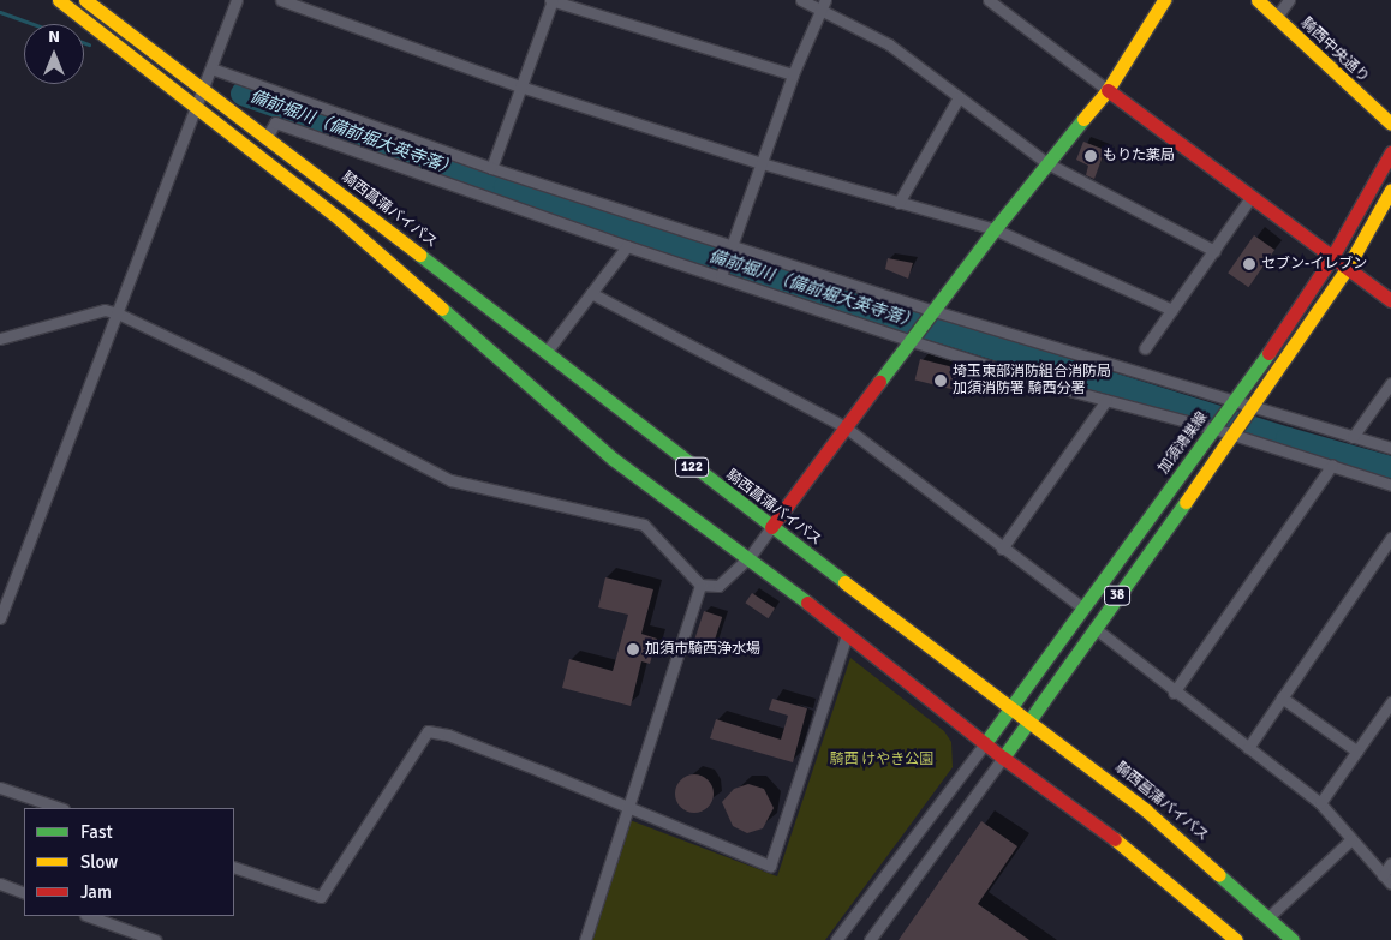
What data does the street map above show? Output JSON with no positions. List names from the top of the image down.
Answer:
{
  "streets": {
    "main road": [
      "騎西中央通り",
      "騎西菖蒲バイパス",
      "加須鴻巣線",
      "122",
      "38"
    ]
  },
  "crossings": [
    ["騎西菖蒲バイパス", "加須鴻巣線"],
    ["騎西菖蒲バイパス", "38"],
    ["加須鴻巣線", "122"],
    ["122", "38"]
  ],
  "water": ["備前堀川（備前堀大英寺落）"],
  "parks": ["騎西 けやき公園"],
  "places": [
    "もりた薬局",
    "セブン-イレブン",
    "埼玉東部消防組合消防局 加須消防署 騎西分署",
    "加須市騎西浄水場"
  ],
  "legend": ["Fast", "Slow", "Jam"],
  "north": "top"
}
